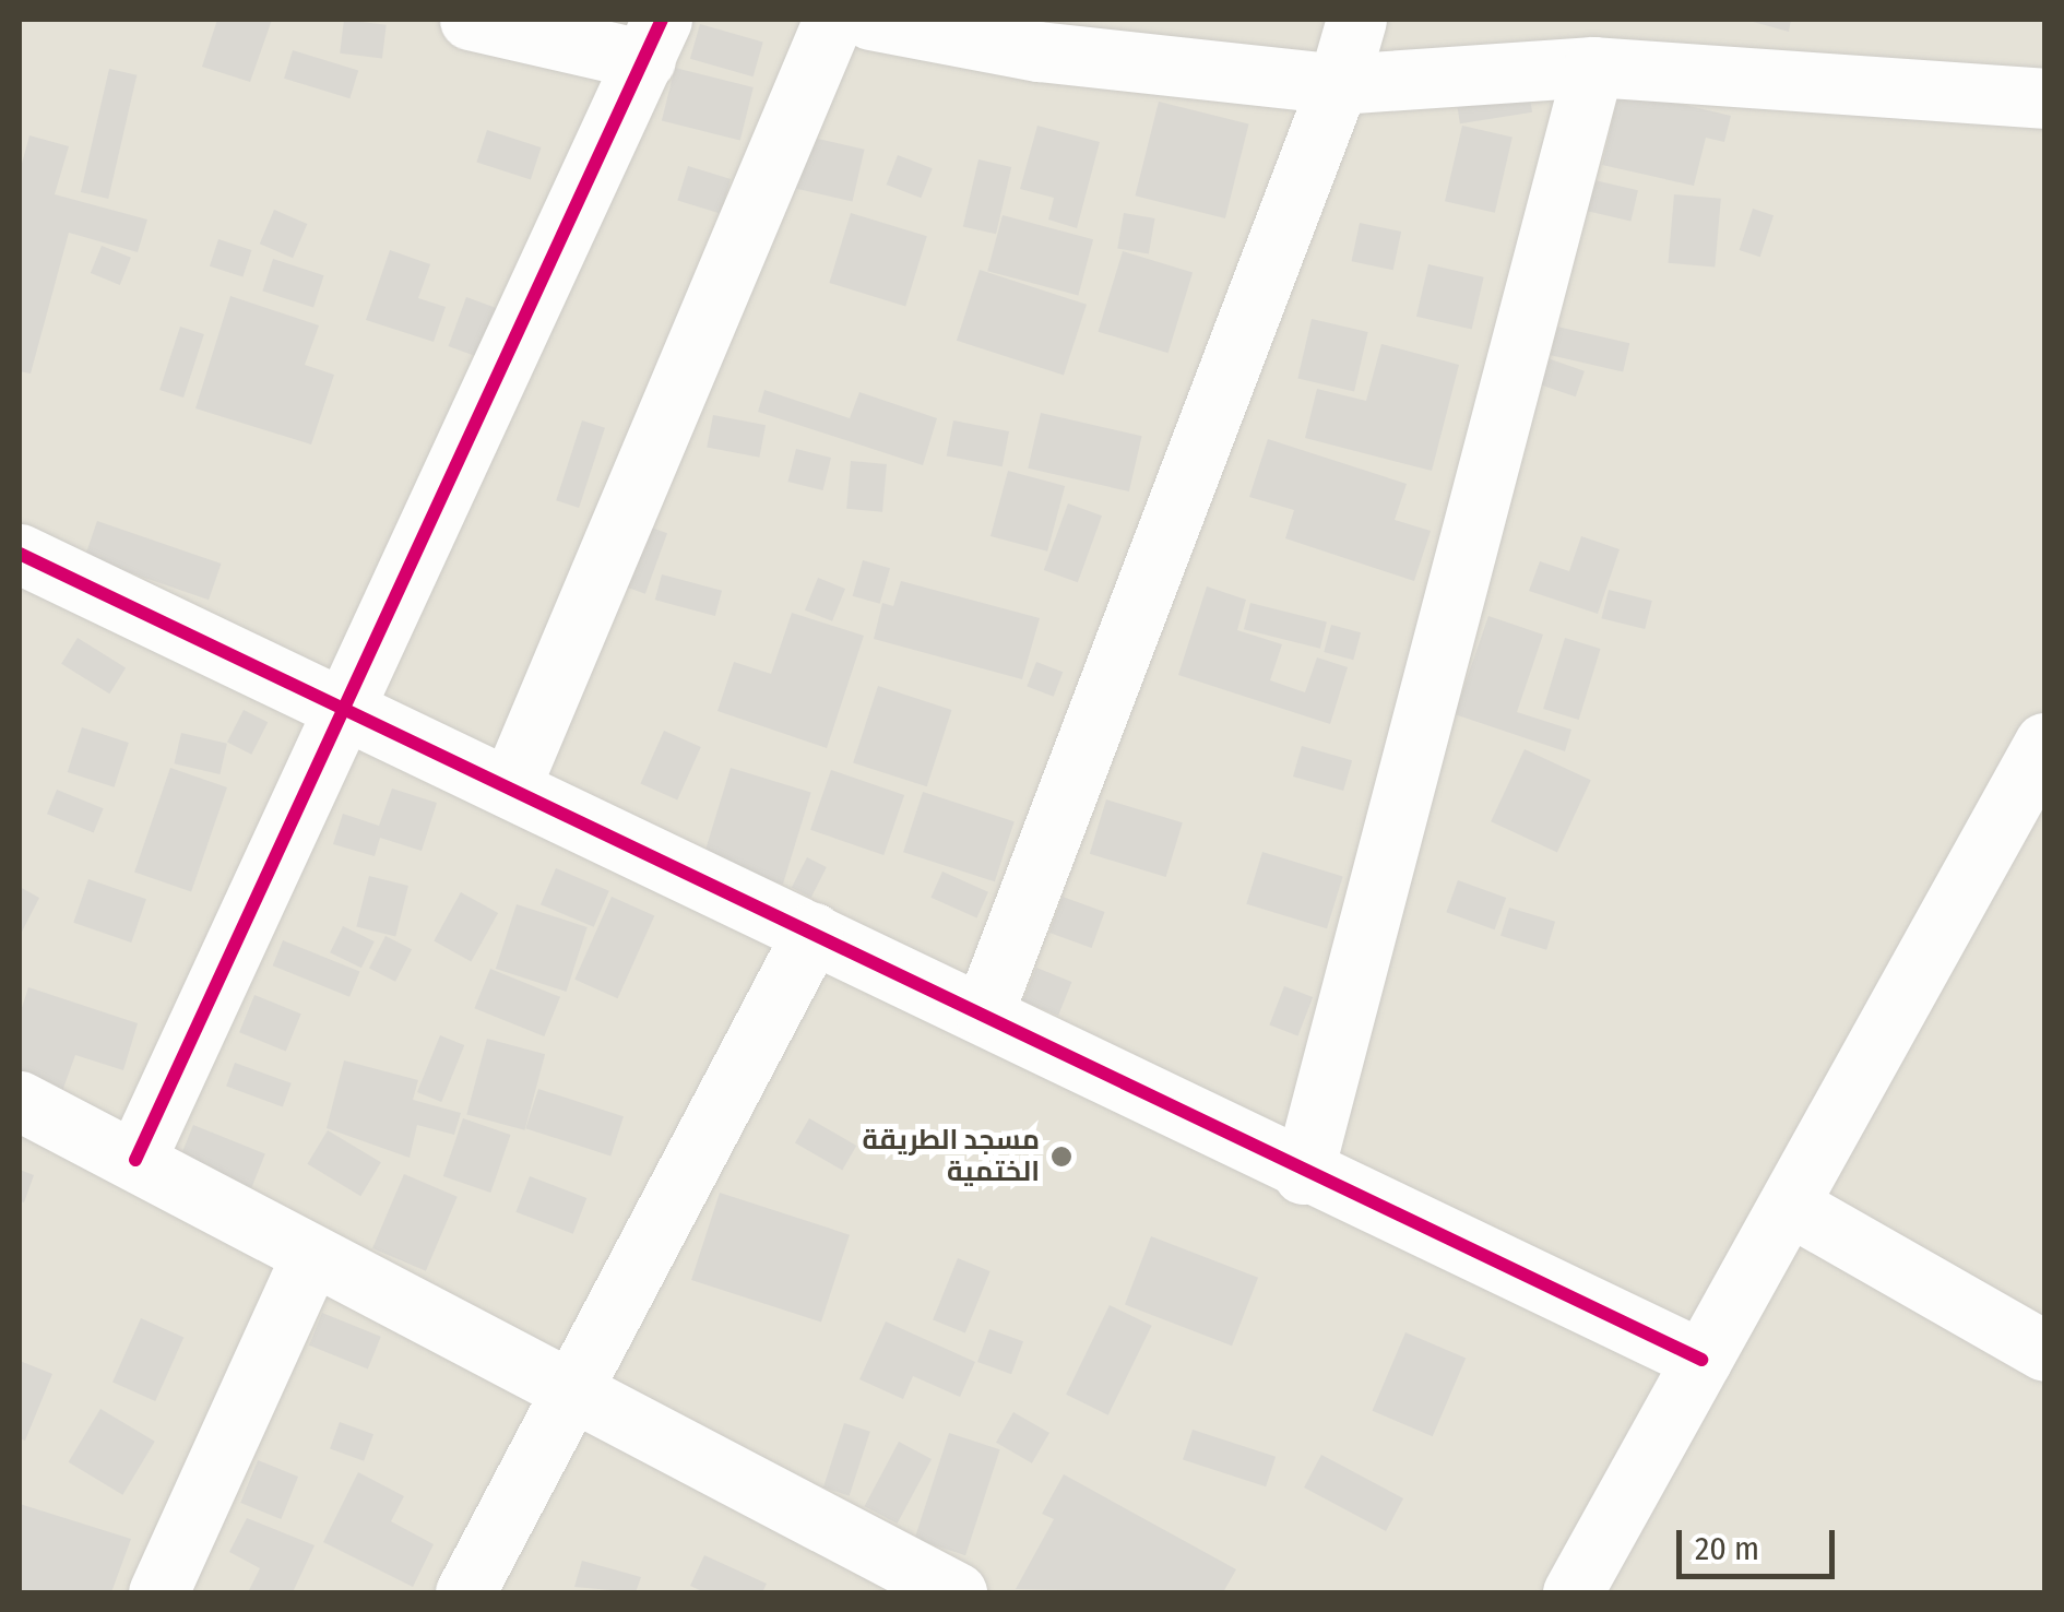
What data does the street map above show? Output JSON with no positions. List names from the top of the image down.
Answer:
{
  "places": ["مسجد الطريقة الختمية"],
  "scale_bar": "20 m"
}
